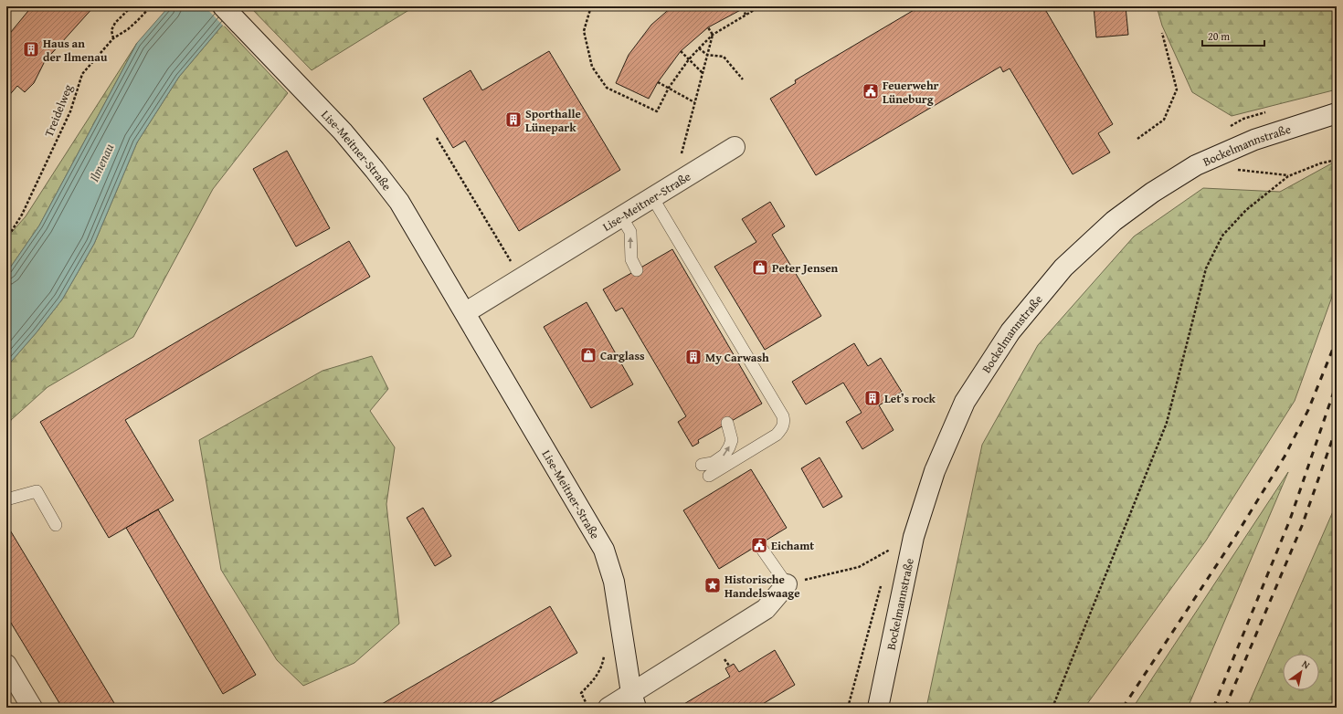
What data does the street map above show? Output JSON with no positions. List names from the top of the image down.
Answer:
{
  "streets": {
    "main road": ["Bockelmannstraße", "Lise-Meitner-Straße"],
    "path": ["Treidelweg"]
  },
  "water": ["Ilmenau"],
  "places": {
    "building": [
      "Haus an der Ilmenau",
      "Sporthalle Lünepark",
      "My Carwash",
      "Let’s rock"
    ],
    "public building": ["Feuerwehr Lüneburg", "Eichamt"],
    "shop": ["Peter Jensen", "Carglass"],
    "place": ["Historische Handelswaage"]
  },
  "scale_bar": "20 m",
  "north": "top right"
}
